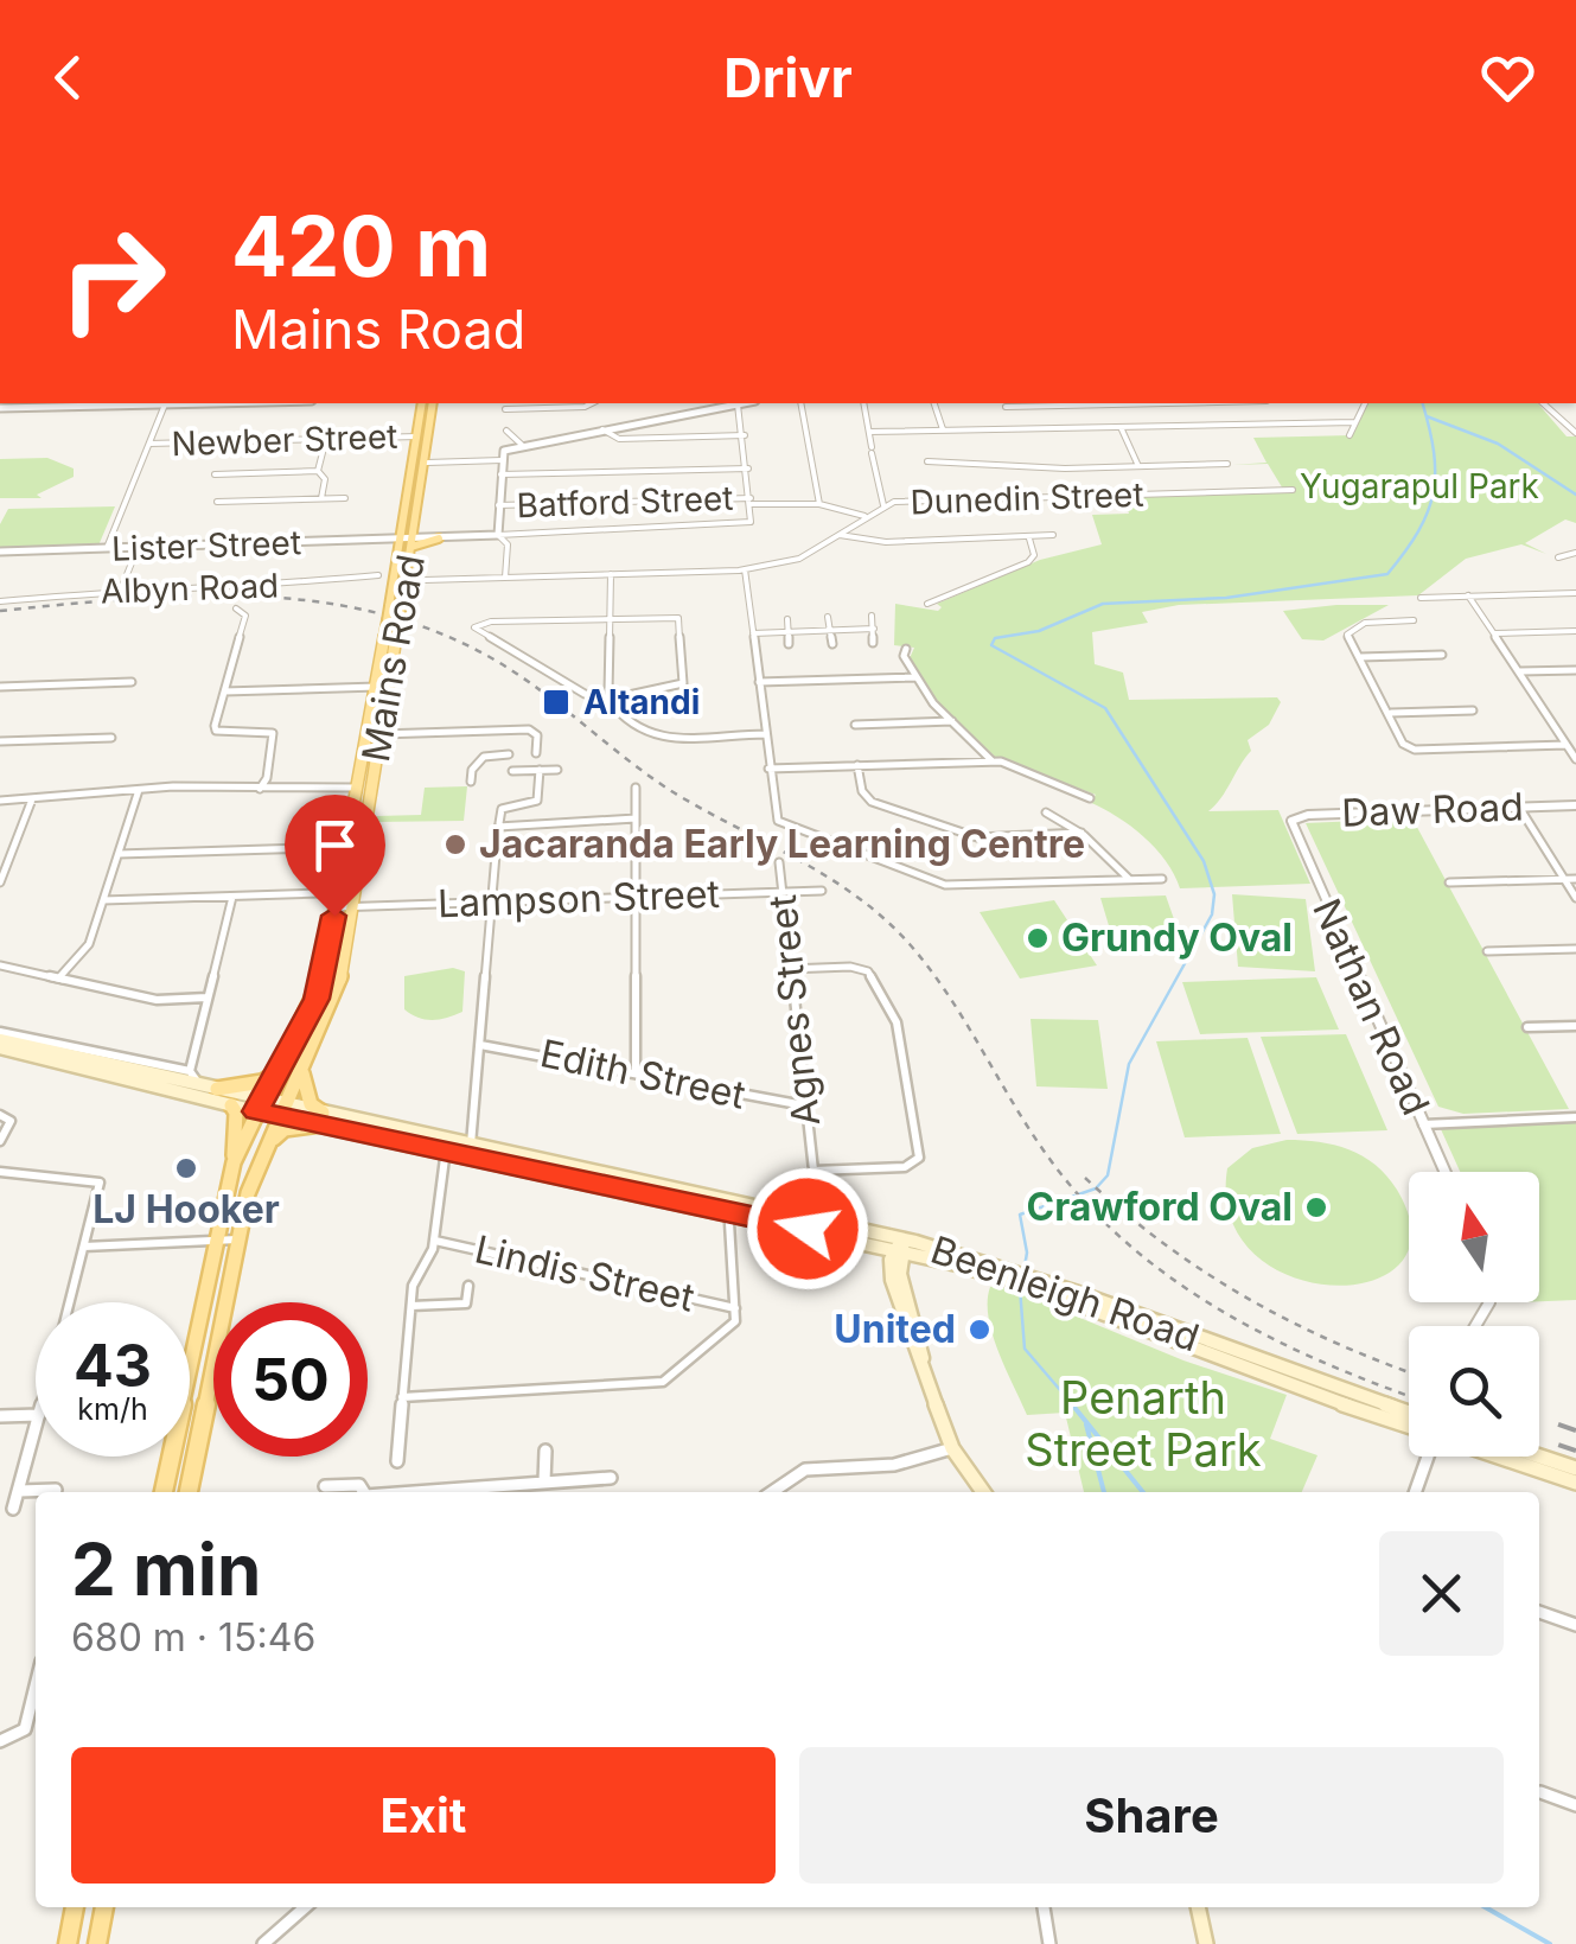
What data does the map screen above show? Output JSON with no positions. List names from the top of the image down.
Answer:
{
  "streets": {
    "main road": ["Mains Road", "Beenleigh Road"],
    "street": [
      "Newber Street",
      "Dunedin Street",
      "Batford Street",
      "Lister Street",
      "Albyn Road",
      "Daw Road",
      "Lampson Street",
      "Nathan Road",
      "Agnes Street",
      "Edith Street",
      "Lindis Street"
    ]
  },
  "crossings": [
    ["Newber Street", "Mains Road"],
    ["Dunedin Street", "Batford Street"],
    ["Lister Street", "Mains Road"],
    ["Mains Road", "Lampson Street"],
    ["Mains Road", "Beenleigh Road"],
    ["Daw Road", "Nathan Road"],
    ["Lampson Street", "Agnes Street"],
    ["Agnes Street", "Edith Street"],
    ["Agnes Street", "Beenleigh Road"]
  ],
  "parks": ["Yugarapul Park", "Penarth Street Park"],
  "places": {
    "transit": ["Altandi"],
    "other": [
      "Jacaranda Early Learning Centre",
      "Grundy Oval",
      "LJ Hooker",
      "Crawford Oval",
      "United"
    ]
  },
  "north": "top",
  "page": {
    "header": "Drivr",
    "turn": ["420 m", "Mains Road"],
    "speed": "43 km/h",
    "limit": "50",
    "heading": ["2 min", "680 m · 15:46"],
    "buttons": ["Exit", "Share"]
  }
}
